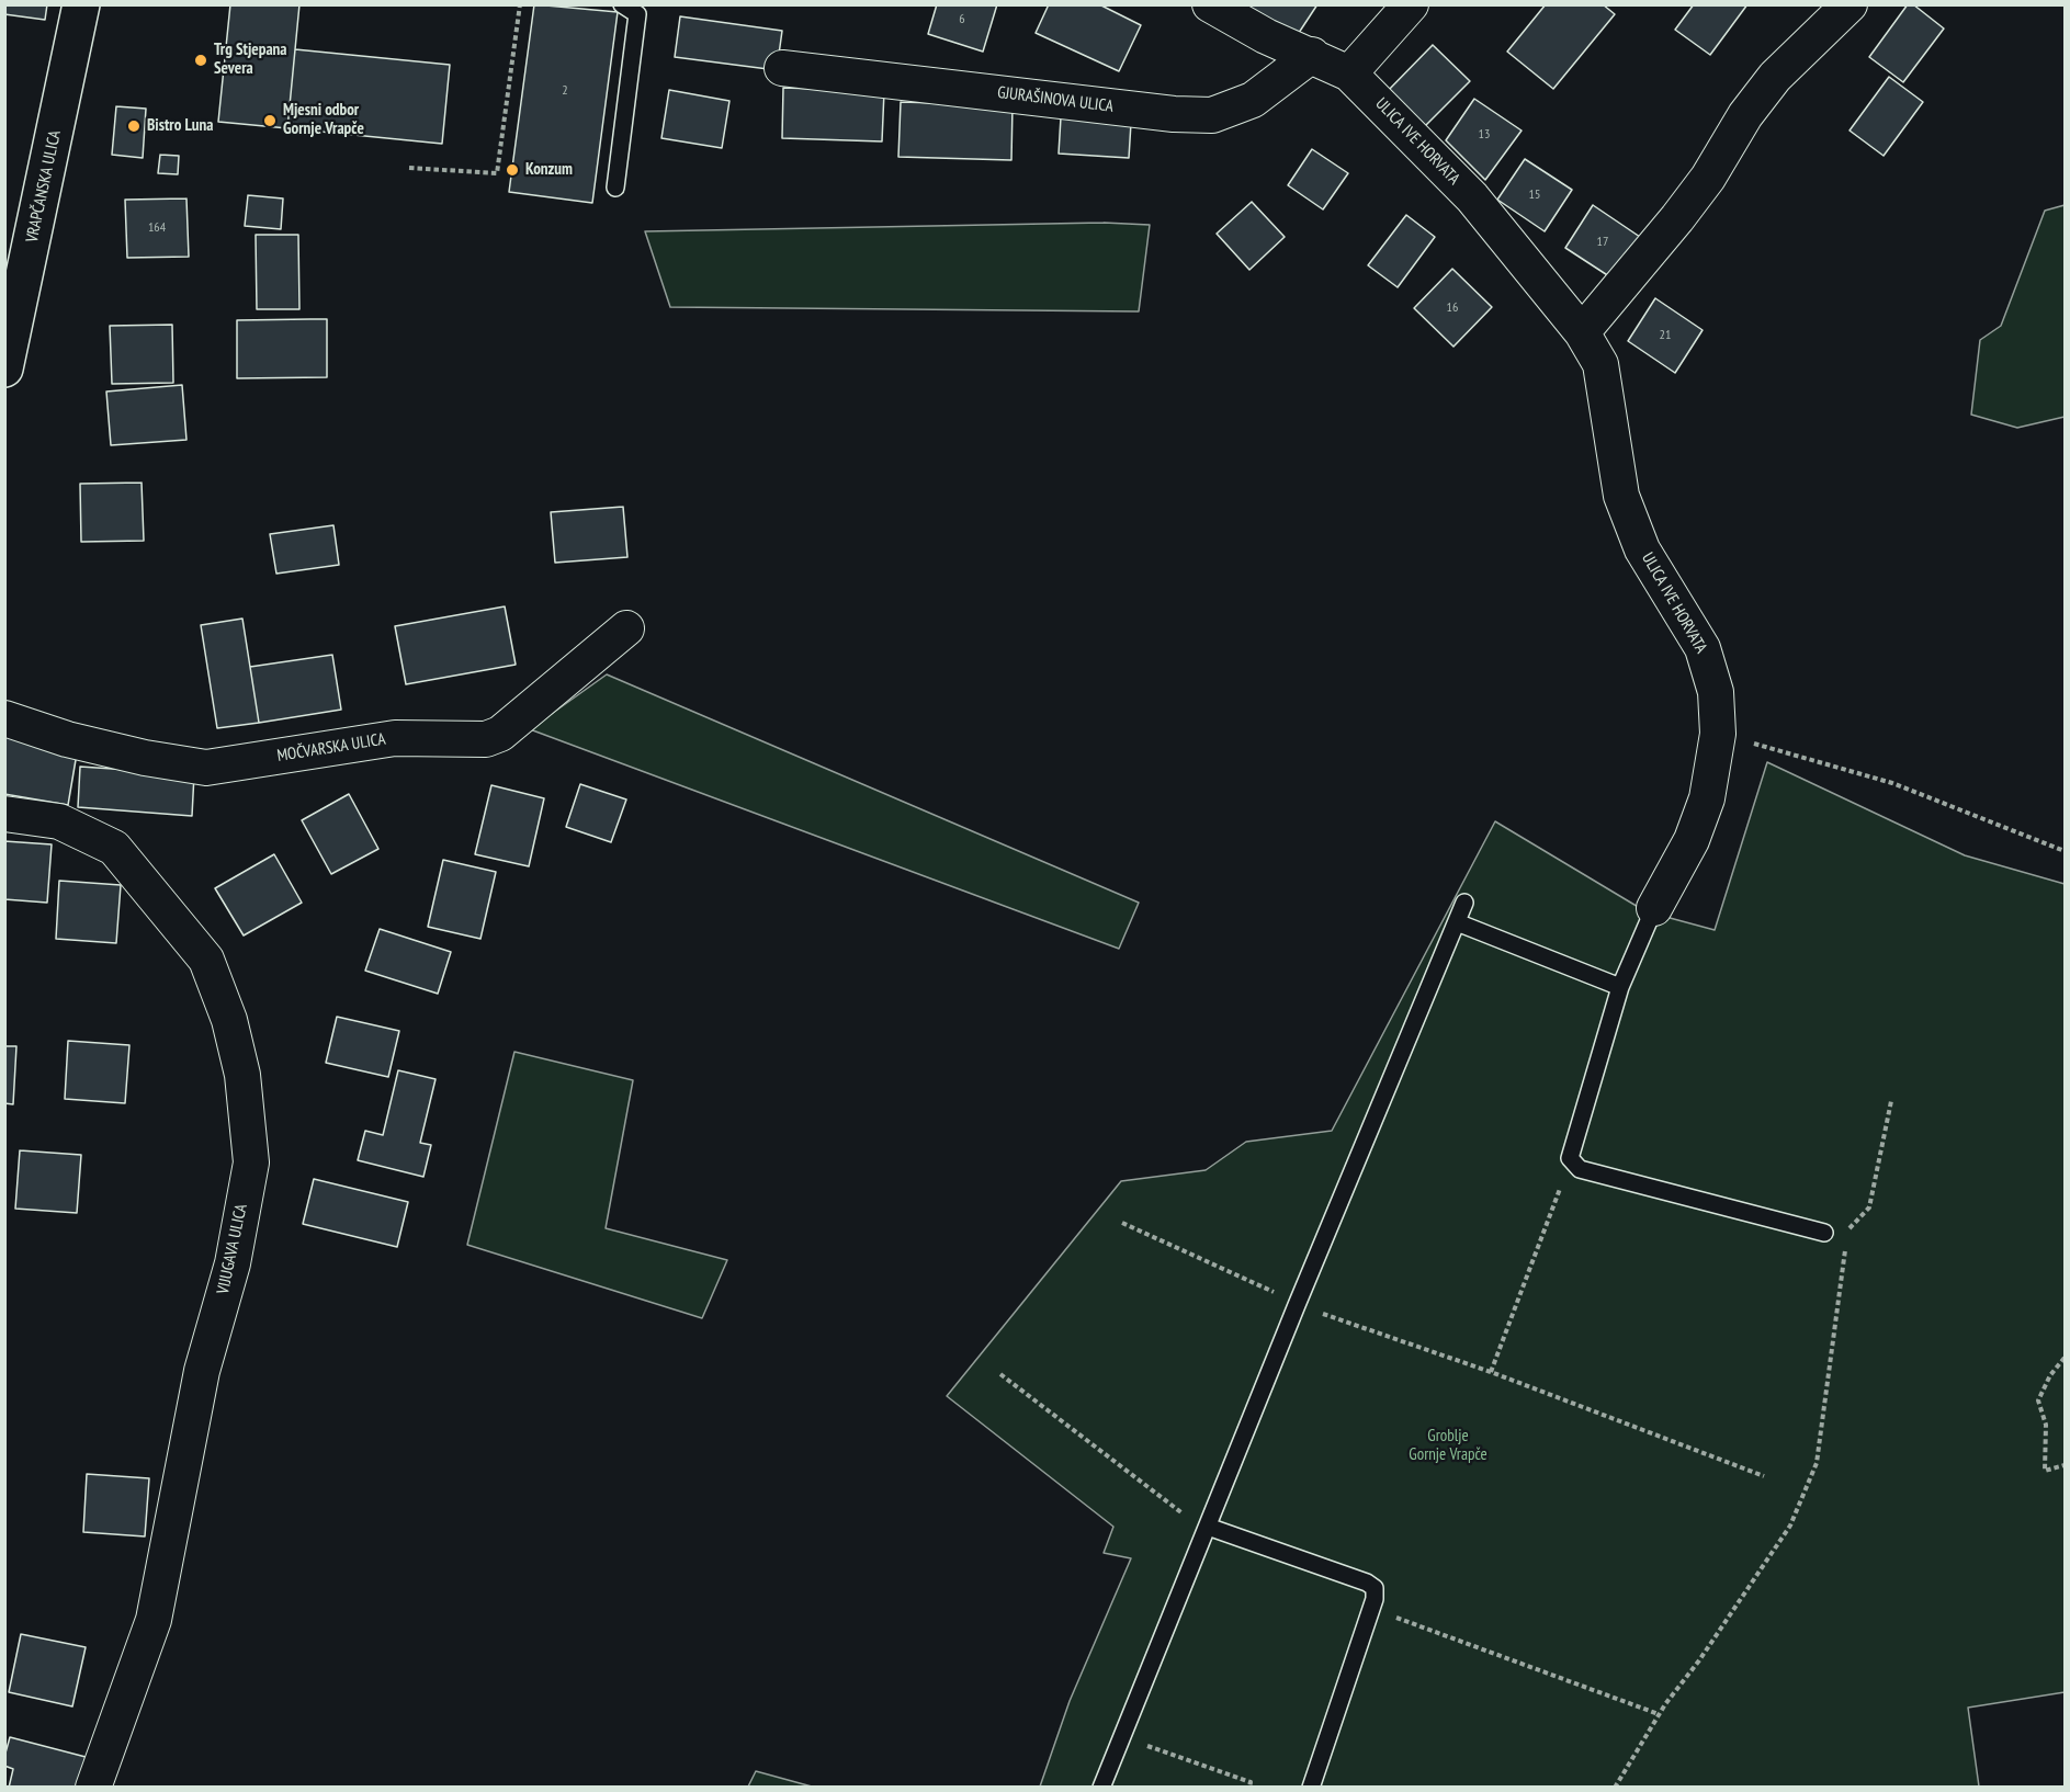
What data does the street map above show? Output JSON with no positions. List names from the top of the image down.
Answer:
{
  "streets": {
    "main road": ["VRAPČANSKA ULICA"],
    "street": [
      "GJURAŠINOVA ULICA",
      "ULICA IVE HORVATA",
      "MOČVARSKA ULICA",
      "VIJUGAVA ULICA"
    ]
  },
  "crossings": [
    ["GJURAŠINOVA ULICA", "ULICA IVE HORVATA"]
  ],
  "parks": ["Groblje Gornje Vrapče"],
  "places": [
    "Trg Stjepana Severa",
    "Mjesni odbor Gornje Vrapče",
    "Bistro Luna",
    "Konzum"
  ],
  "house_numbers": [
    "6",
    "2",
    "13",
    "15",
    "164",
    "17",
    "16",
    "21"
  ]
}
